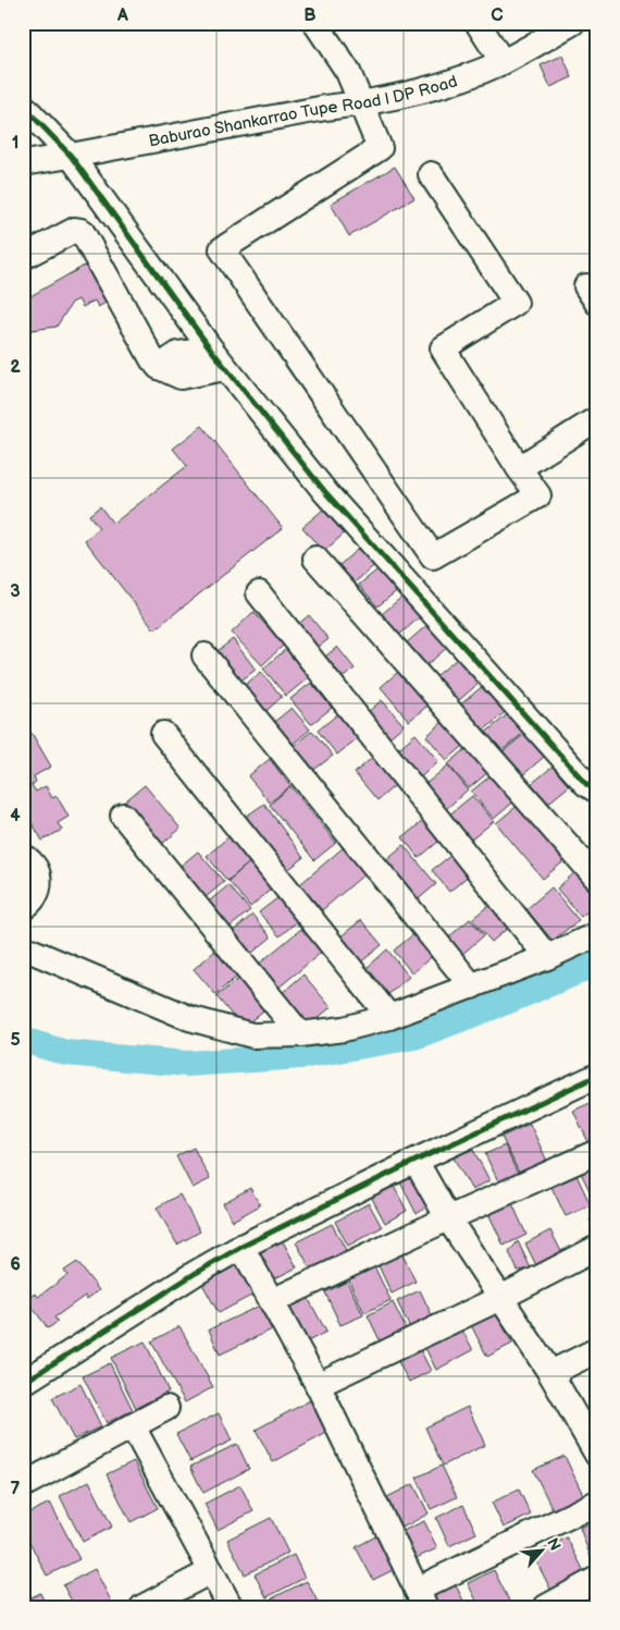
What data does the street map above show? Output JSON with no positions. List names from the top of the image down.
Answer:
{
  "streets": {
    "street": ["Baburao Shankarrao Tupe Road | DP Road"]
  },
  "north": "top right",
  "grid": {
    "columns": ["A", "B", "C"],
    "rows": [
      "1",
      "2",
      "3",
      "4",
      "5",
      "6",
      "7"
    ]
  }
}
